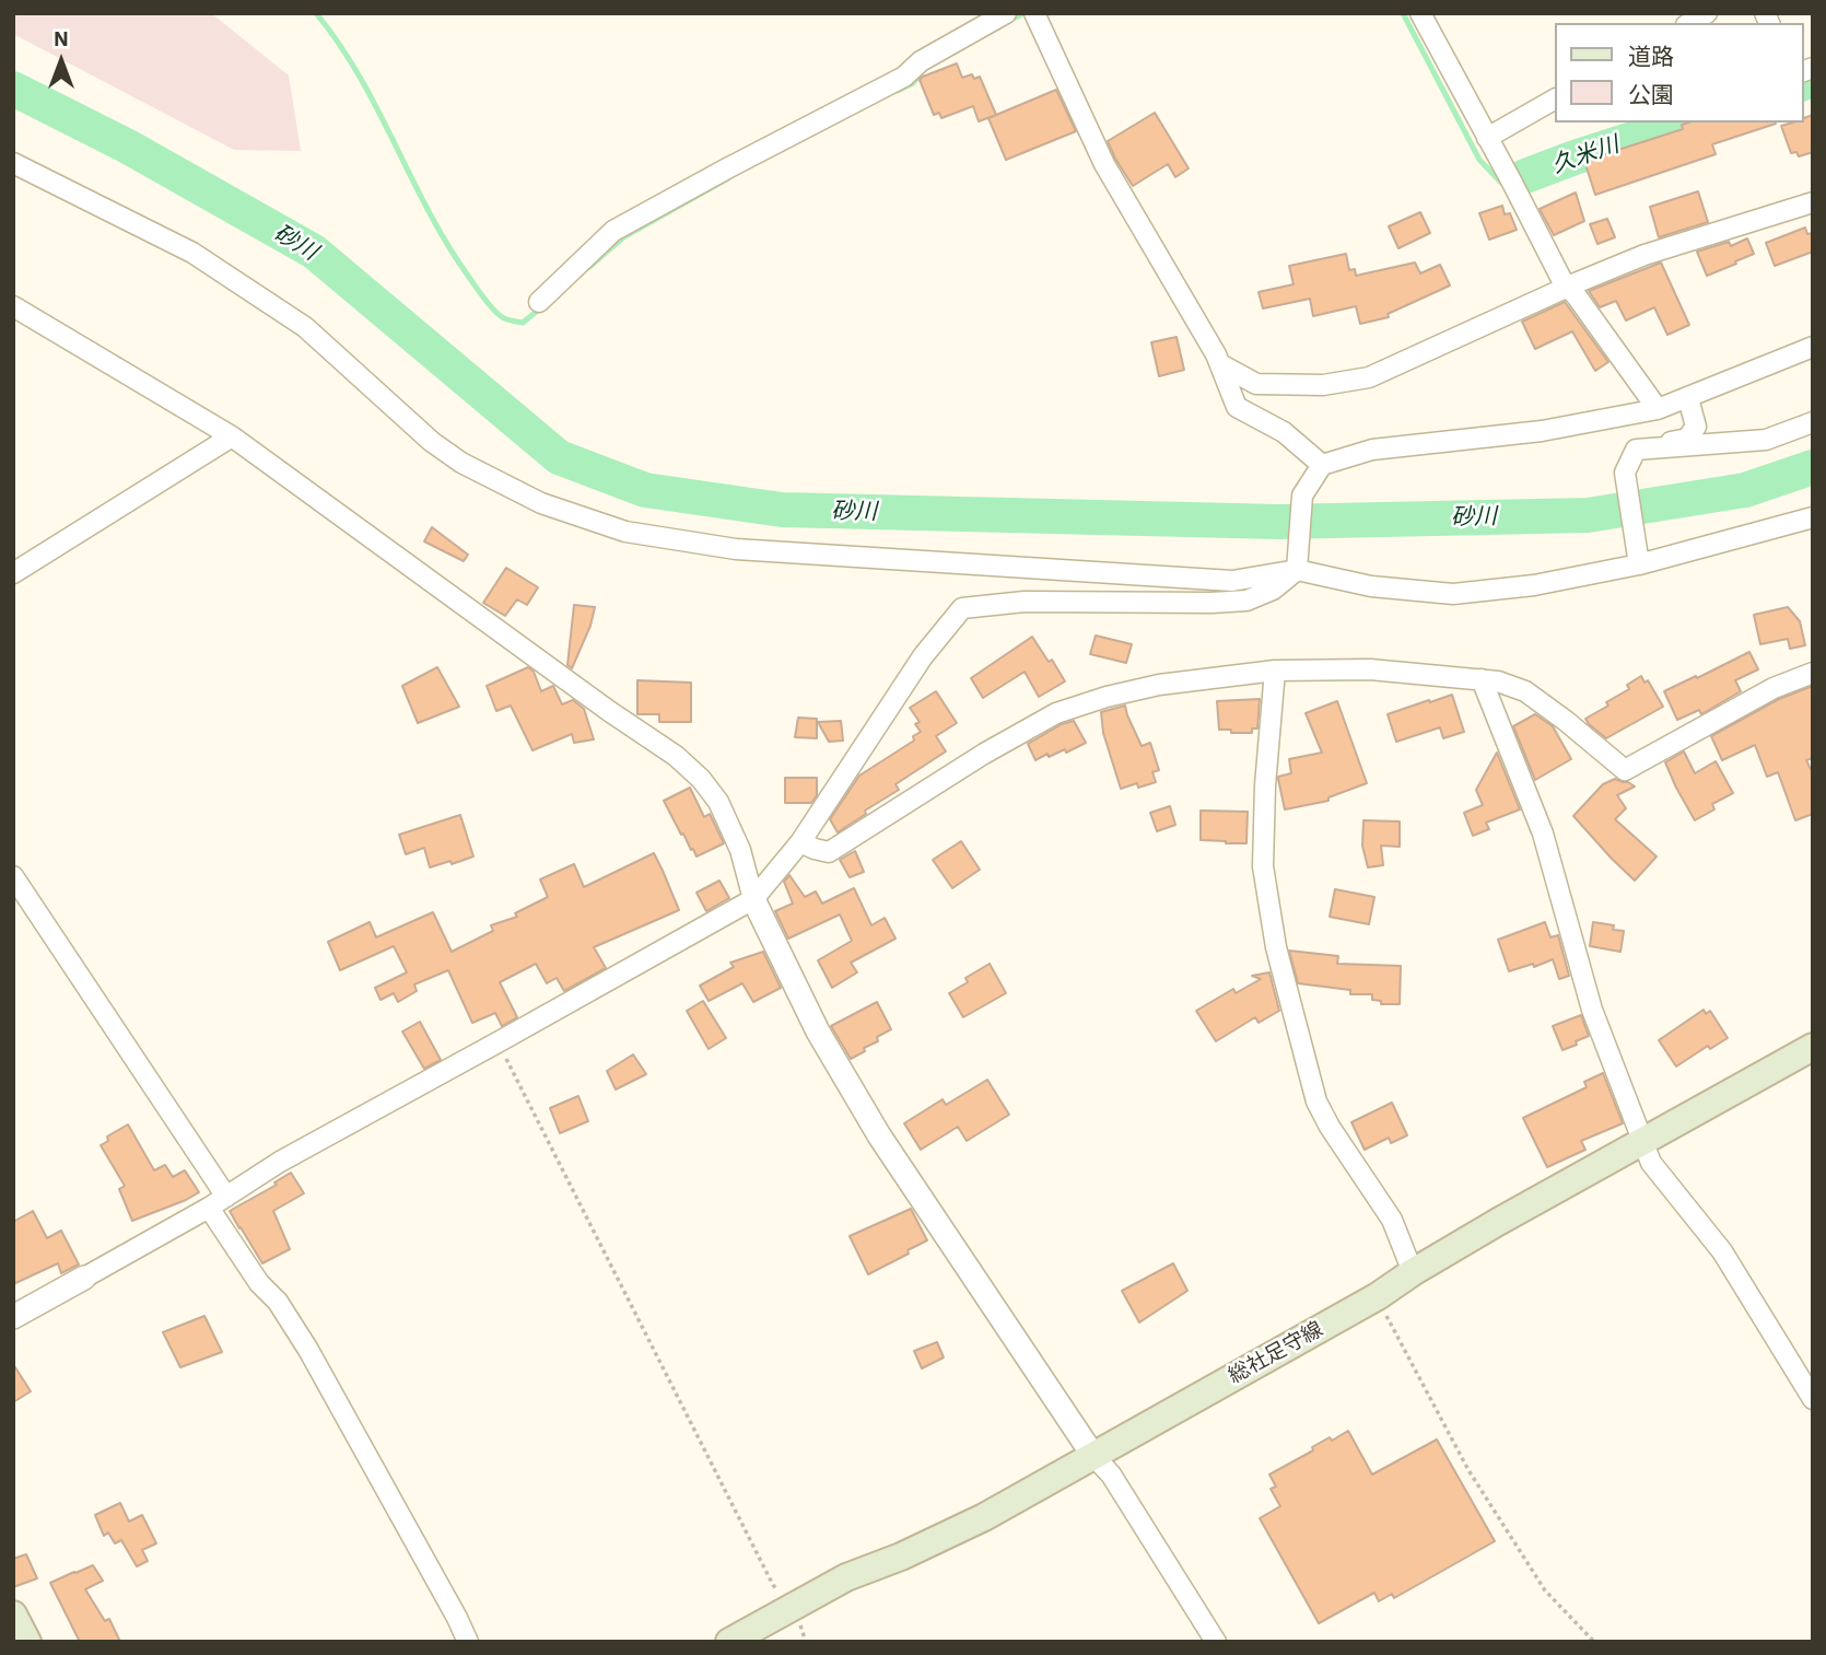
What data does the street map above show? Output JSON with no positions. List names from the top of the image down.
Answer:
{
  "streets": {
    "main road": ["総社足守線"]
  },
  "water": ["久米川", "砂川"],
  "legend": ["道路", "公園"],
  "north": "top"
}
